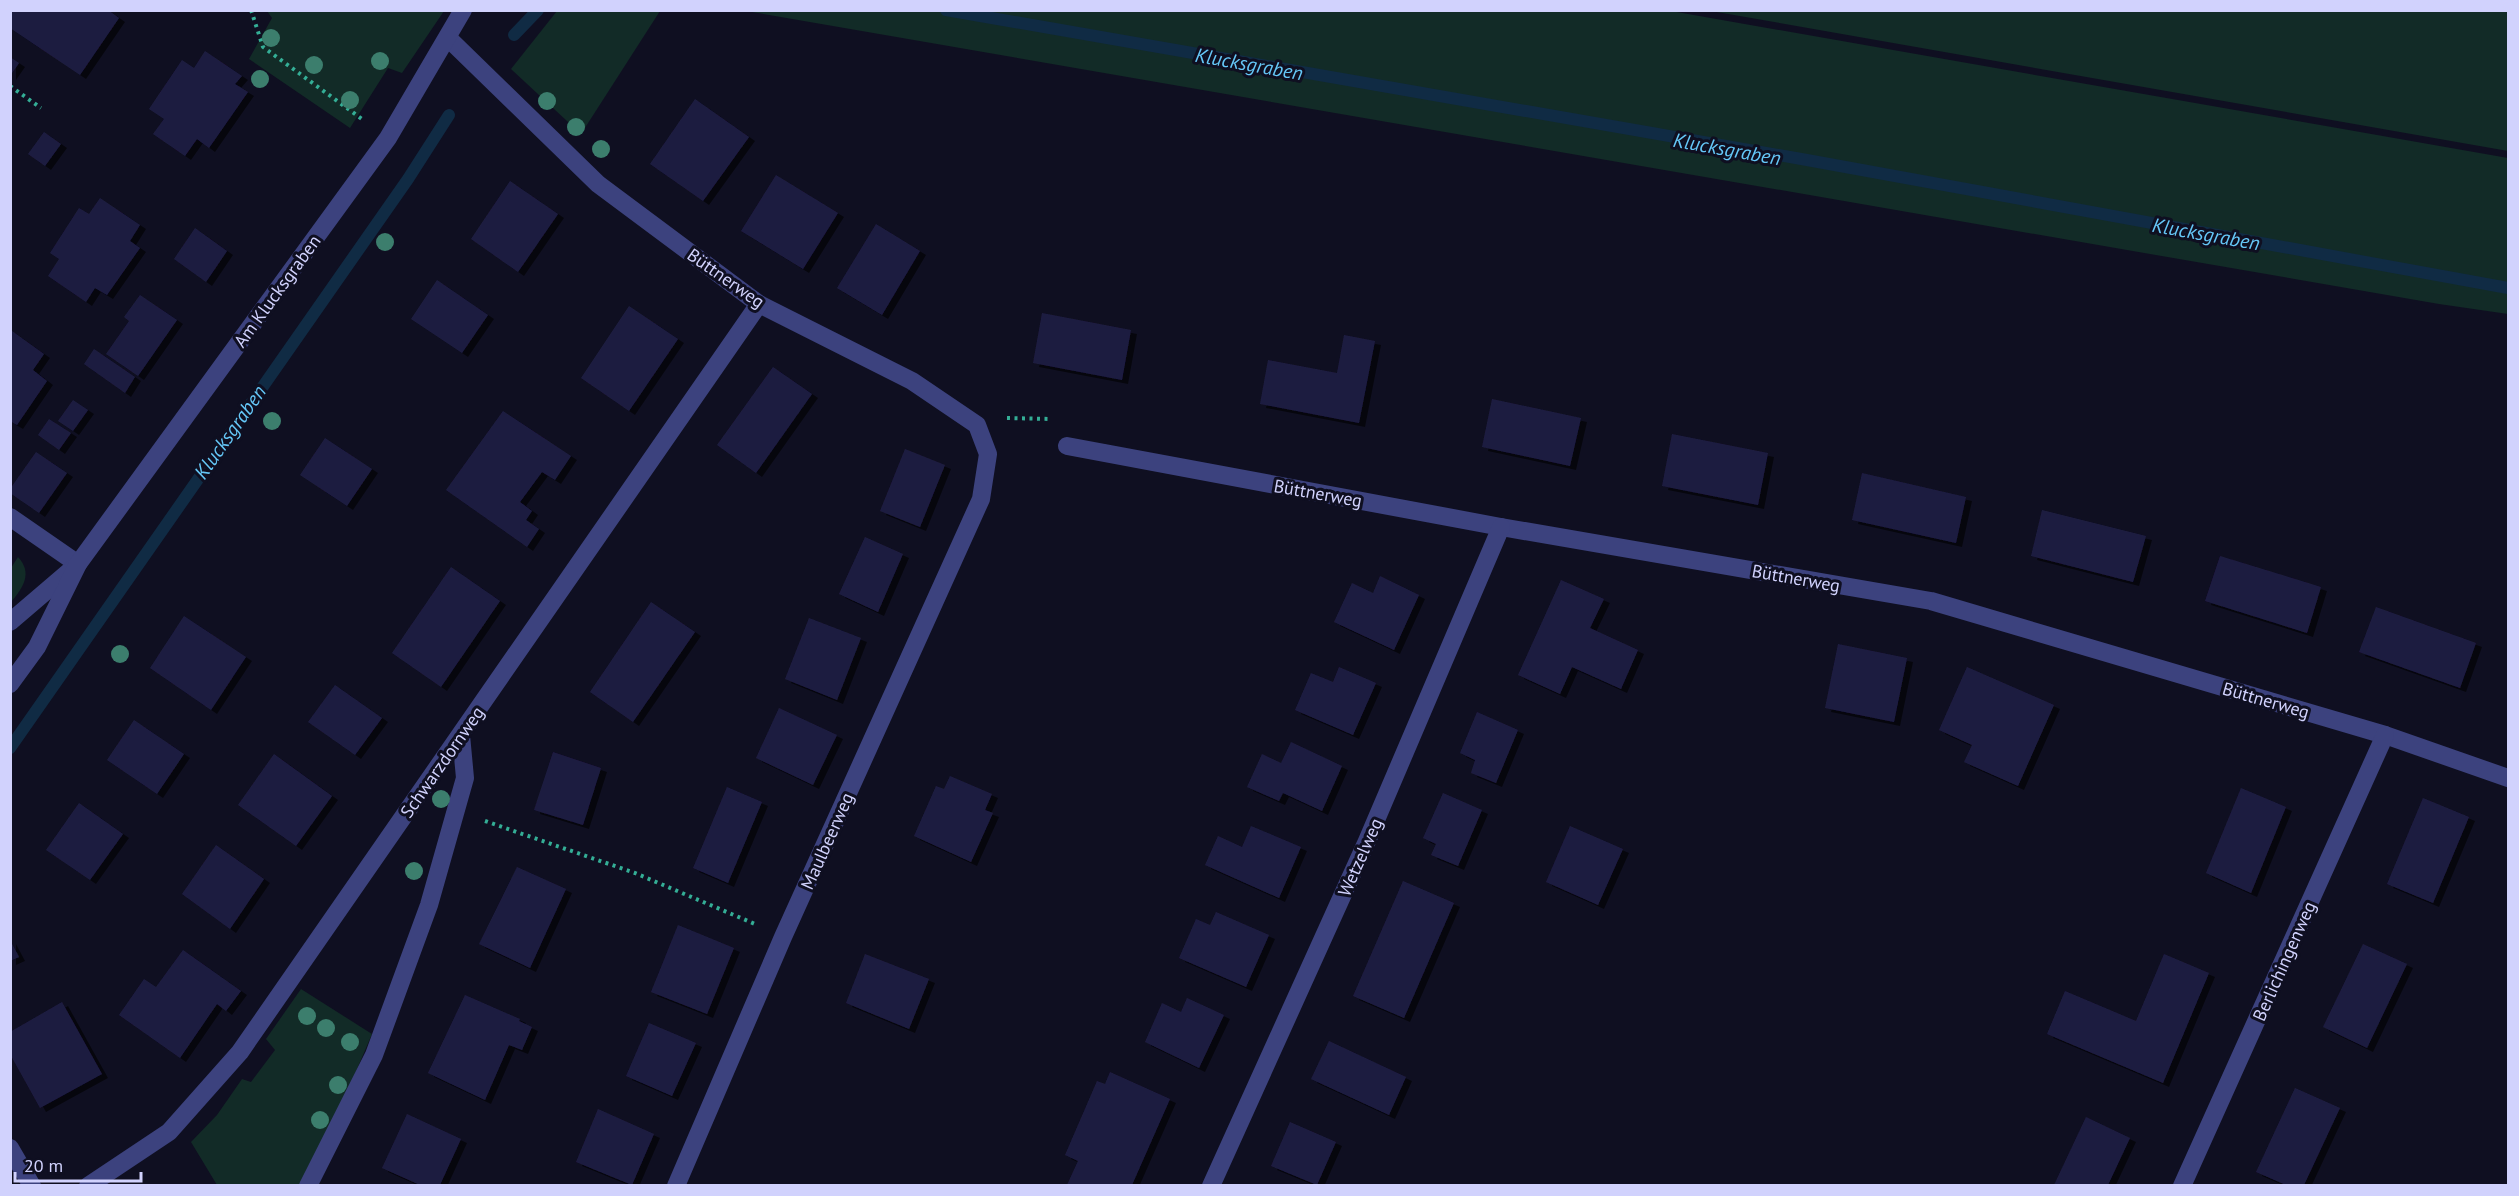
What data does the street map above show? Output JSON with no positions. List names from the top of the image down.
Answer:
{
  "streets": {
    "street": [
      "Büttnerweg",
      "Am Klucksgraben",
      "Schwarzdornweg",
      "Maulbeerweg",
      "Wetzelweg",
      "Berlichingenweg"
    ]
  },
  "crossings": [
    ["Büttnerweg", "Am Klucksgraben"],
    ["Büttnerweg", "Schwarzdornweg"],
    ["Büttnerweg", "Maulbeerweg"],
    ["Büttnerweg", "Wetzelweg"],
    ["Büttnerweg", "Berlichingenweg"]
  ],
  "water": ["Klucksgraben"],
  "scale_bar": "20 m"
}
